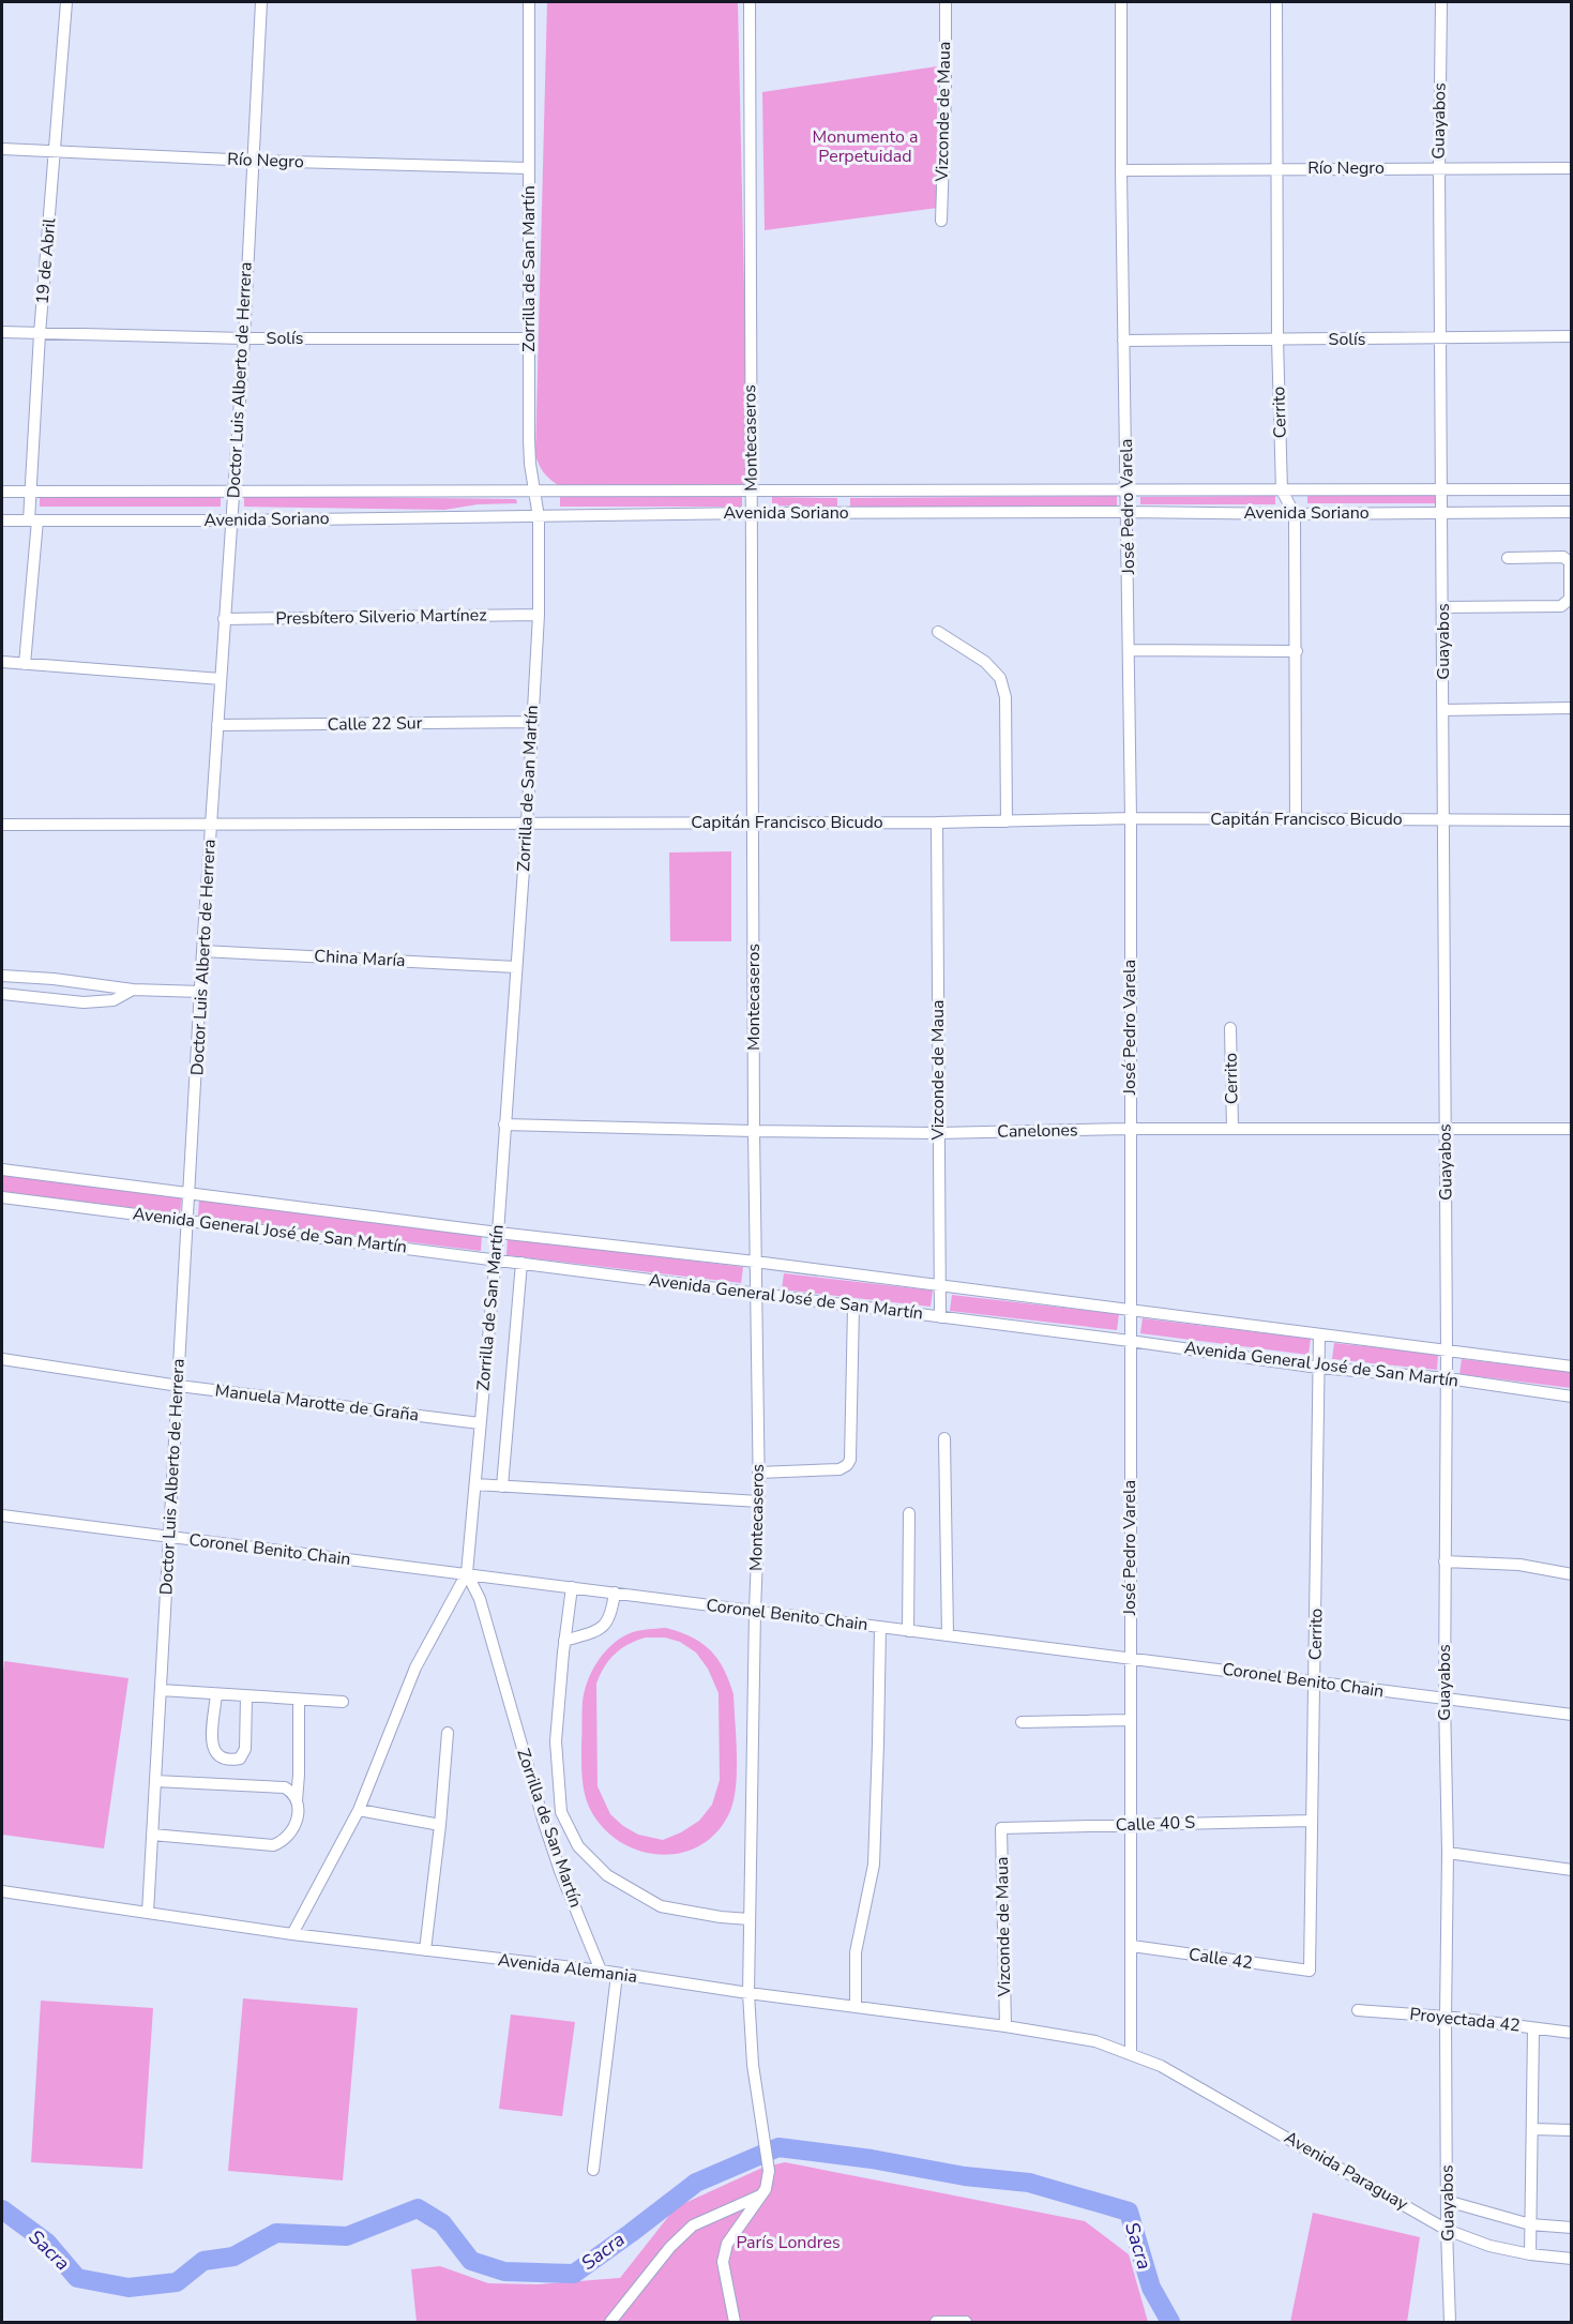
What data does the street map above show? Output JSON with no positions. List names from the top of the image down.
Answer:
{
  "streets": {
    "street": [
      "Vizconde de Maua",
      "Guayabos",
      "Río Negro",
      "19 de Abril",
      "Zorrilla de San Martín",
      "Solís",
      "Doctor Luis Alberto de Herrera",
      "Cerrito",
      "Montecaseros",
      "José Pedro Varela",
      "Avenida Soriano",
      "Presbítero Silverio Martínez",
      "Calle 22 Sur",
      "Capitán Francisco Bicudo",
      "China María",
      "Canelones",
      "Avenida General José de San Martín",
      "Manuela Marotte de Graña",
      "Coronel Benito Chain",
      "Calle 40 S",
      "Calle 42",
      "Avenida Alemania",
      "Proyectada 42",
      "Avenida Paraguay"
    ]
  },
  "crossings": [
    ["Vizconde de Maua", "Capitán Francisco Bicudo"],
    ["Vizconde de Maua", "Canelones"],
    ["Vizconde de Maua", "Avenida General José de San Martín"],
    ["Vizconde de Maua", "Calle 40 S"],
    ["Vizconde de Maua", "Avenida Alemania"],
    ["Guayabos", "Río Negro"],
    ["Guayabos", "Solís"],
    ["Guayabos", "Avenida Soriano"],
    ["Guayabos", "Capitán Francisco Bicudo"],
    ["Guayabos", "Canelones"],
    ["Guayabos", "Avenida General José de San Martín"],
    ["Guayabos", "Coronel Benito Chain"],
    ["Guayabos", "Proyectada 42"],
    ["Guayabos", "Avenida Paraguay"],
    ["Río Negro", "19 de Abril"],
    ["Río Negro", "Zorrilla de San Martín"],
    ["Río Negro", "Doctor Luis Alberto de Herrera"],
    ["Río Negro", "Cerrito"],
    ["Río Negro", "José Pedro Varela"],
    ["19 de Abril", "Solís"],
    ["19 de Abril", "Avenida Soriano"],
    ["Zorrilla de San Martín", "Solís"],
    ["Zorrilla de San Martín", "Avenida Soriano"],
    ["Zorrilla de San Martín", "Presbítero Silverio Martínez"],
    ["Zorrilla de San Martín", "Calle 22 Sur"],
    ["Zorrilla de San Martín", "Capitán Francisco Bicudo"],
    ["Zorrilla de San Martín", "China María"],
    ["Zorrilla de San Martín", "Canelones"],
    ["Zorrilla de San Martín", "Avenida General José de San Martín"],
    ["Zorrilla de San Martín", "Manuela Marotte de Graña"],
    ["Zorrilla de San Martín", "Coronel Benito Chain"],
    ["Zorrilla de San Martín", "Avenida Alemania"],
    ["Solís", "Doctor Luis Alberto de Herrera"],
    ["Solís", "Cerrito"],
    ["Solís", "José Pedro Varela"],
    ["Doctor Luis Alberto de Herrera", "Avenida Soriano"],
    ["Doctor Luis Alberto de Herrera", "Presbítero Silverio Martínez"],
    ["Doctor Luis Alberto de Herrera", "Calle 22 Sur"],
    ["Doctor Luis Alberto de Herrera", "Capitán Francisco Bicudo"],
    ["Doctor Luis Alberto de Herrera", "China María"],
    ["Doctor Luis Alberto de Herrera", "Avenida General José de San Martín"],
    ["Doctor Luis Alberto de Herrera", "Manuela Marotte de Graña"],
    ["Doctor Luis Alberto de Herrera", "Coronel Benito Chain"],
    ["Doctor Luis Alberto de Herrera", "Avenida Alemania"],
    ["Cerrito", "Avenida Soriano"],
    ["Cerrito", "Capitán Francisco Bicudo"],
    ["Cerrito", "Canelones"],
    ["Cerrito", "Avenida General José de San Martín"],
    ["Cerrito", "Coronel Benito Chain"],
    ["Cerrito", "Calle 40 S"],
    ["Cerrito", "Calle 42"],
    ["Montecaseros", "Avenida Soriano"],
    ["Montecaseros", "Capitán Francisco Bicudo"],
    ["Montecaseros", "Canelones"],
    ["Montecaseros", "Avenida General José de San Martín"],
    ["Montecaseros", "Coronel Benito Chain"],
    ["Montecaseros", "Avenida Alemania"],
    ["José Pedro Varela", "Avenida Soriano"],
    ["José Pedro Varela", "Capitán Francisco Bicudo"],
    ["José Pedro Varela", "Canelones"],
    ["José Pedro Varela", "Avenida General José de San Martín"],
    ["José Pedro Varela", "Coronel Benito Chain"],
    ["José Pedro Varela", "Calle 40 S"],
    ["José Pedro Varela", "Calle 42"],
    ["José Pedro Varela", "Avenida Alemania"],
    ["José Pedro Varela", "Avenida Paraguay"],
    ["Avenida Alemania", "Avenida Paraguay"]
  ],
  "water": ["Sacra"],
  "parks": ["Monumento a Perpetuidad", "París Londres"]
}
